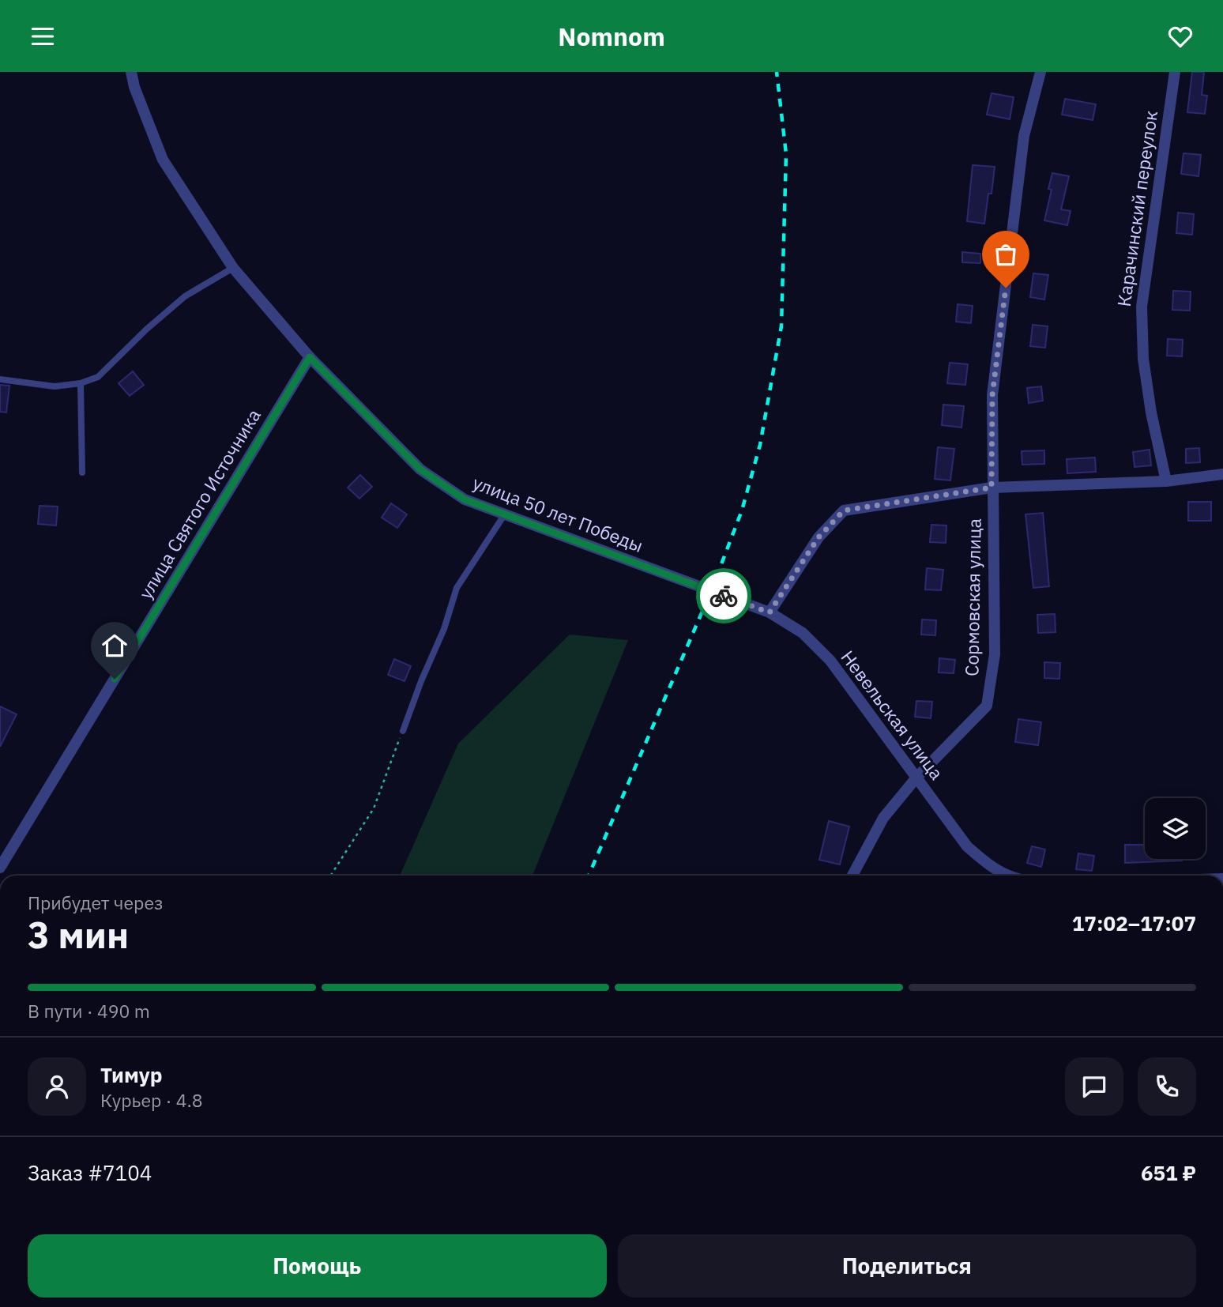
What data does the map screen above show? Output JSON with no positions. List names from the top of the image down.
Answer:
{
  "streets": {
    "street": [
      "Карачинский переулок",
      "улица Святого Источника",
      "улица 50 лет Победы",
      "Сормовская улица",
      "Невельская улица"
    ]
  },
  "crossings": [
    ["улица Святого Источника", "улица 50 лет Победы"],
    ["улица 50 лет Победы", "Невельская улица"],
    ["Сормовская улица", "Невельская улица"]
  ],
  "page": {
    "header": "Nomnom",
    "heading": ["3 мин", "Прибудет через", "17:02–17:07"],
    "panel": [
      "Тимур",
      "Курьер · 4.8",
      "Заказ #7104",
      "651 ₽"
    ],
    "bar": "В пути · 490 m",
    "buttons": ["Помощь", "Поделиться"]
  }
}
